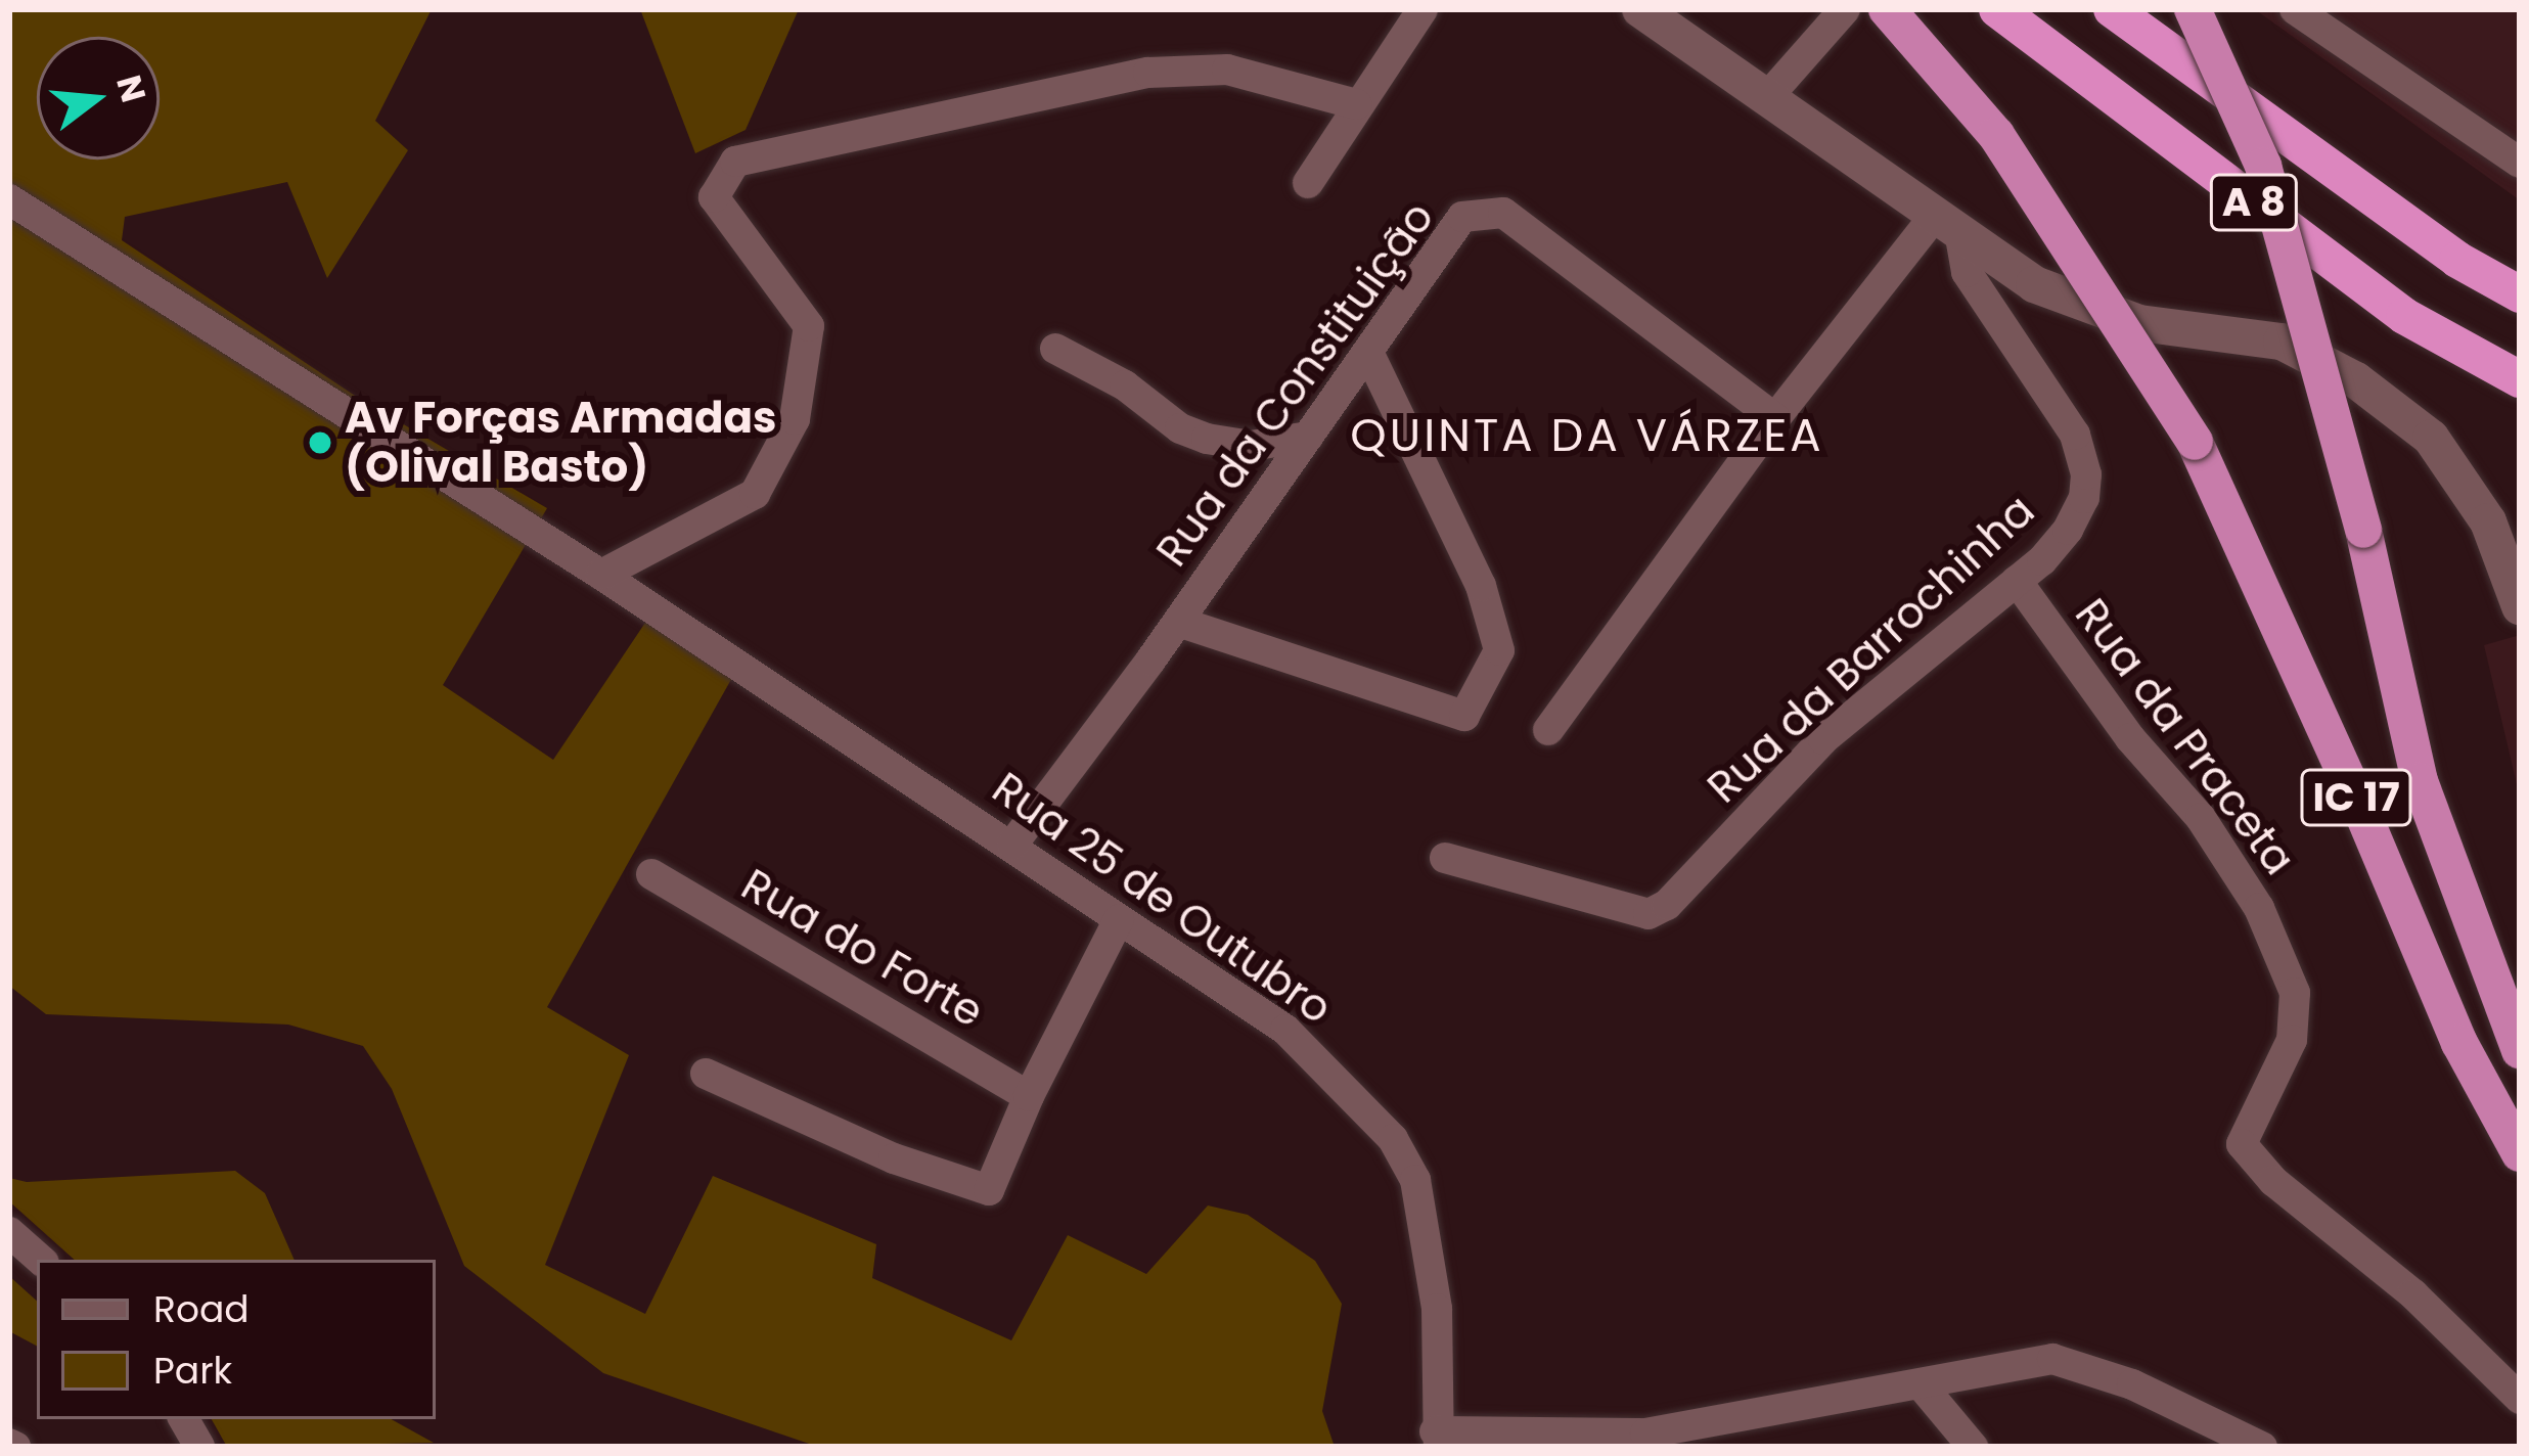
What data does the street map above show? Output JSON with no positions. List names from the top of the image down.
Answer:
{
  "streets": {
    "highway": ["A 8", "IC 17"],
    "street": [
      "Rua da Constituição",
      "Rua da Barrochinha",
      "Rua da Praceta",
      "Rua 25 de Outubro",
      "Rua do Forte"
    ]
  },
  "crossings": [
    ["Rua da Constituição", "Rua 25 de Outubro"],
    ["Rua da Barrochinha", "Rua da Praceta"]
  ],
  "districts": ["QUINTA DA VÁRZEA"],
  "places": ["Av Forças Armadas (Olival Basto)"],
  "legend": ["Road", "Park"],
  "north": "right"
}
